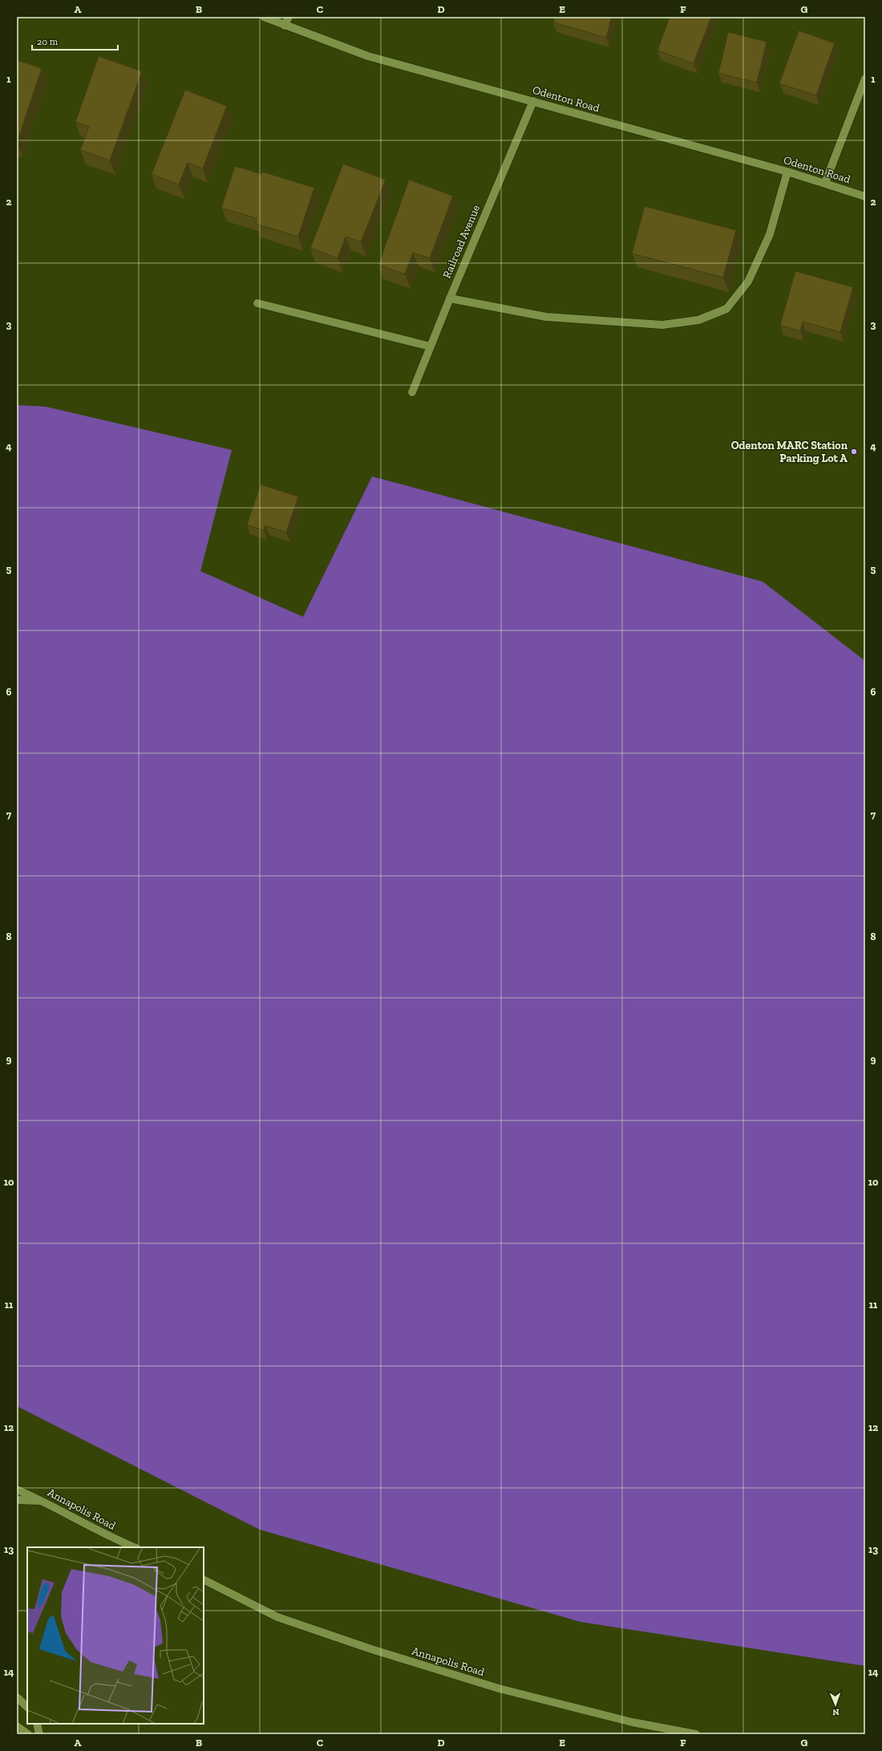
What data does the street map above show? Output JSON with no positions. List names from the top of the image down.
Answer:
{
  "streets": {
    "street": ["Odenton Road", "Railroad Avenue", "Annapolis Road"]
  },
  "crossings": [
    ["Odenton Road", "Railroad Avenue"]
  ],
  "places": ["Odenton MARC Station Parking Lot A"],
  "scale_bar": "20 m",
  "north": "bottom",
  "grid": {
    "columns": [
      "A",
      "B",
      "C",
      "D",
      "E",
      "F",
      "G"
    ],
    "rows": [
      "1",
      "2",
      "3",
      "4",
      "5",
      "6",
      "7",
      "8",
      "9",
      "10",
      "11",
      "12",
      "13",
      "14"
    ]
  }
}
